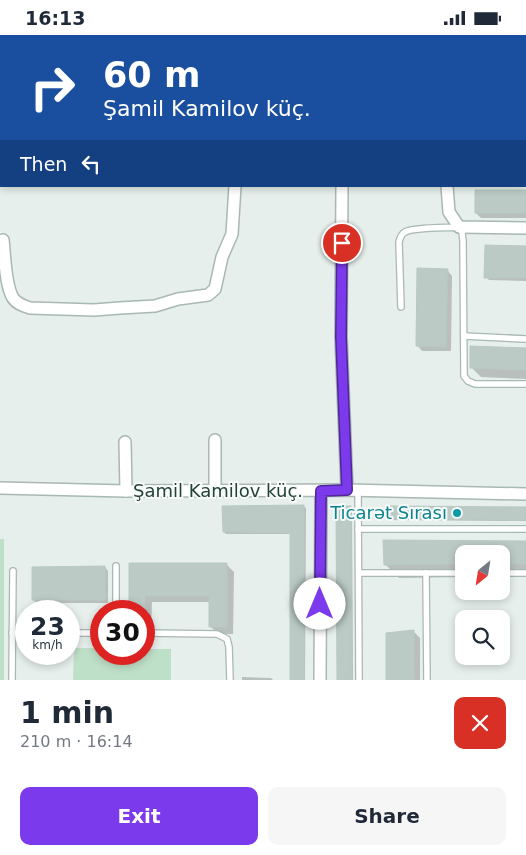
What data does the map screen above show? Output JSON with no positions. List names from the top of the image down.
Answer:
{
  "streets": {
    "street": ["Şamil Kamilov küç."]
  },
  "places": ["Ticarət Sırası"],
  "north": "bottom left",
  "page": {
    "status": "16:13",
    "turn": ["60 m", "Şamil Kamilov küç."],
    "then": "Then",
    "speed": "23 km/h",
    "limit": "30",
    "heading": ["1 min", "210 m · 16:14"],
    "buttons": ["Exit", "Share"]
  }
}
